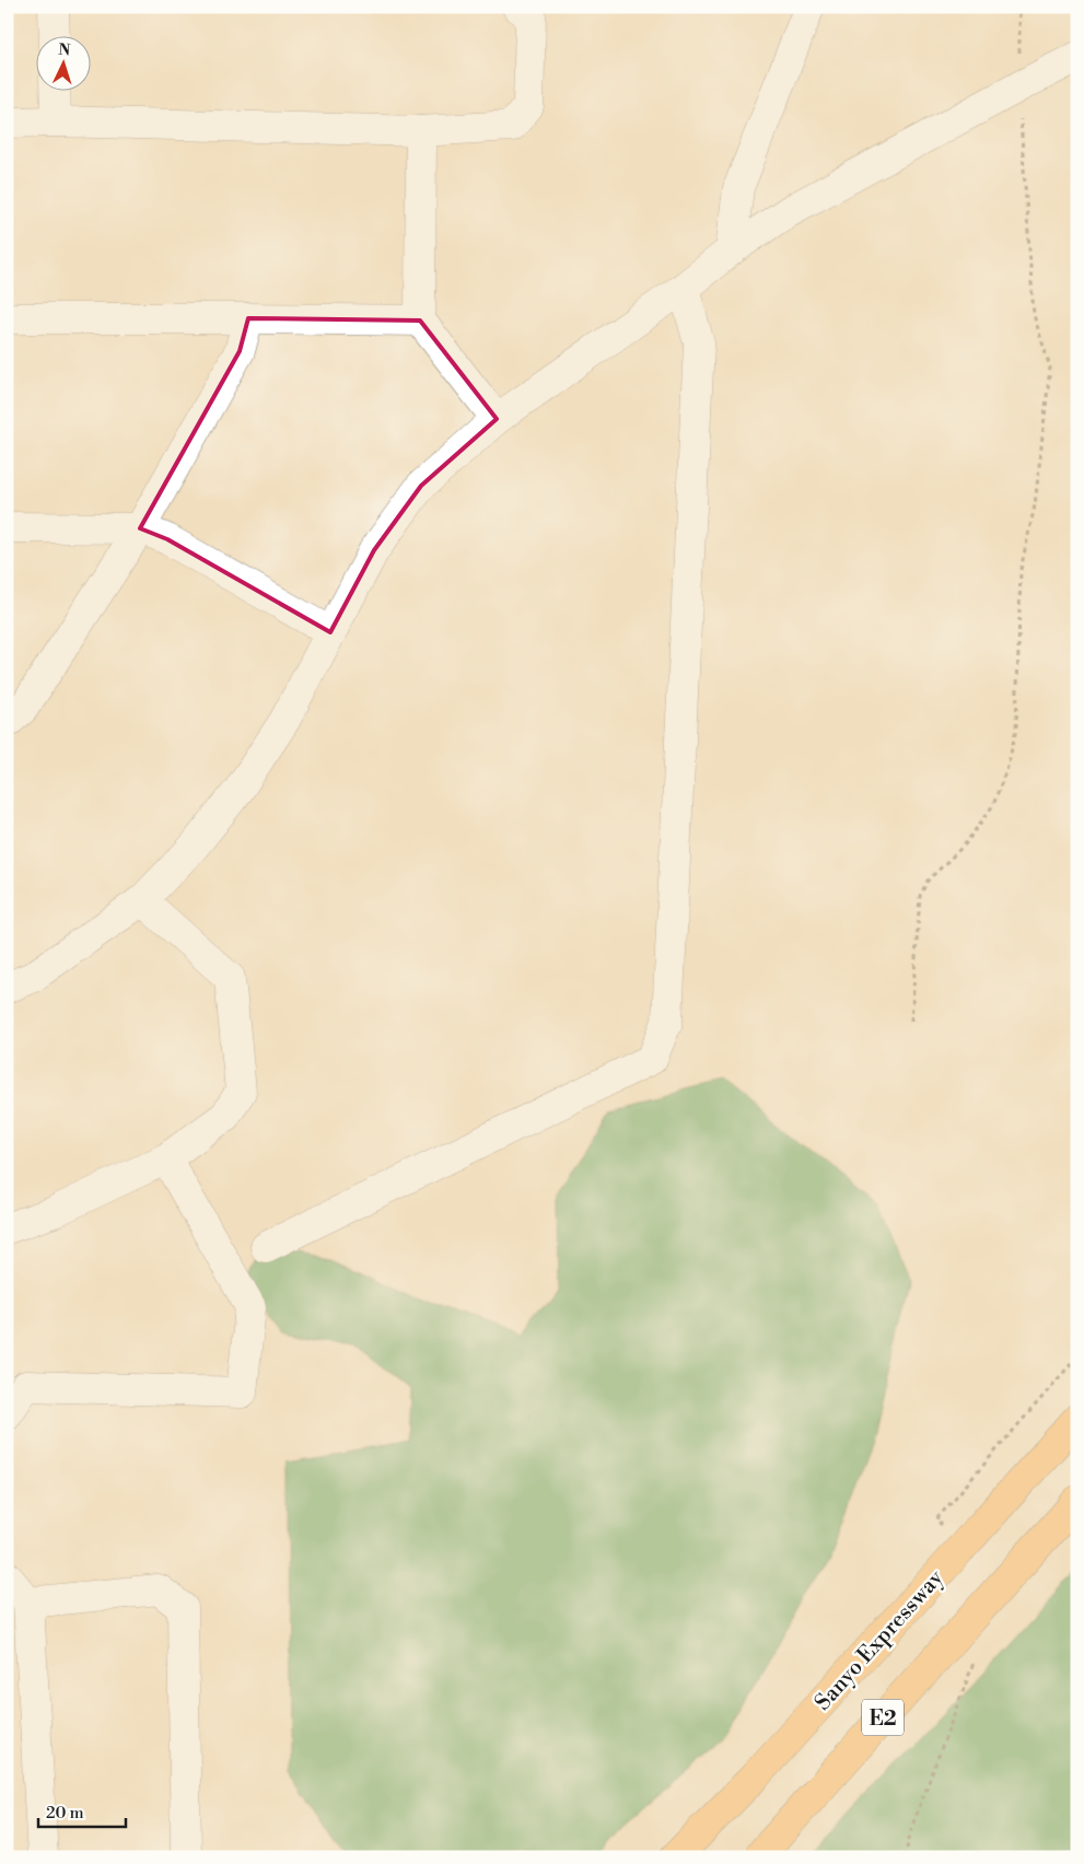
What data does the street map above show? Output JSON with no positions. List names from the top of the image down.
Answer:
{
  "streets": {
    "highway": ["Sanyo Expressway", "E2"]
  },
  "scale_bar": "20 m",
  "north": "top"
}
